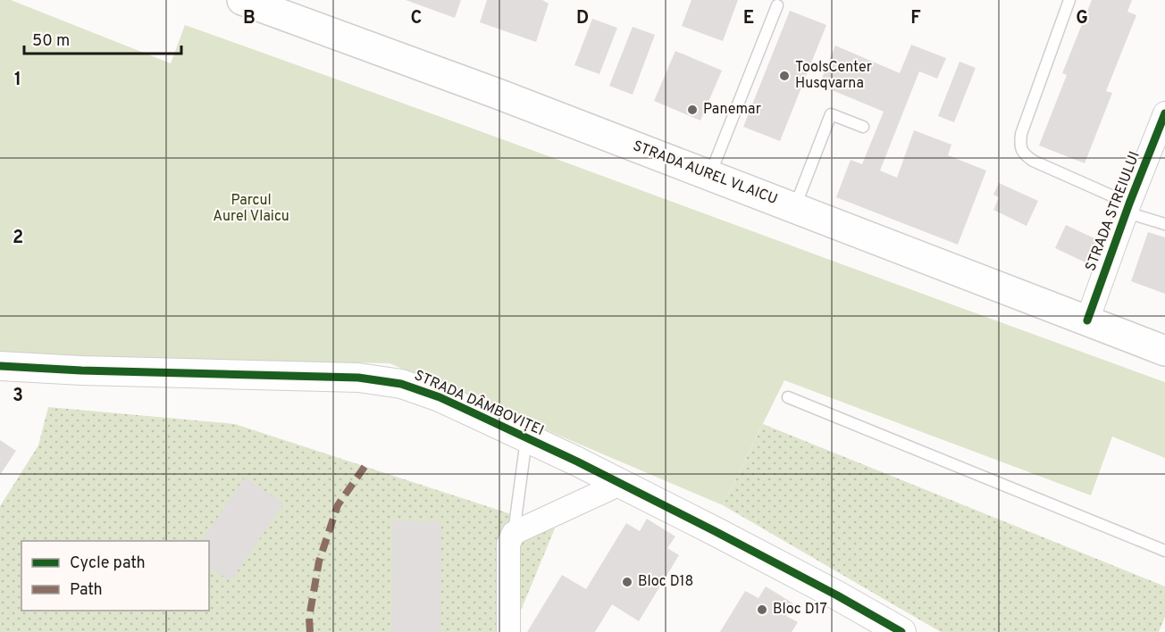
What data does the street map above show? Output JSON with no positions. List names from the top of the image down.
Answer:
{
  "streets": {
    "main road": ["STRADA AUREL VLAICU"],
    "street": ["STRADA STREIULUI", "STRADA DÂMBOVIȚEI"]
  },
  "crossings": [
    ["STRADA AUREL VLAICU", "STRADA STREIULUI"]
  ],
  "parks": ["Parcul Aurel Vlaicu"],
  "places": [
    "ToolsCenter Husqvarna",
    "Panemar",
    "Bloc D18",
    "Bloc D17"
  ],
  "legend": ["Cycle path", "Path"],
  "scale_bar": "50 m",
  "grid": {
    "columns": [
      "B",
      "C",
      "D",
      "E",
      "F",
      "G"
    ],
    "rows": ["1", "2", "3"]
  }
}
